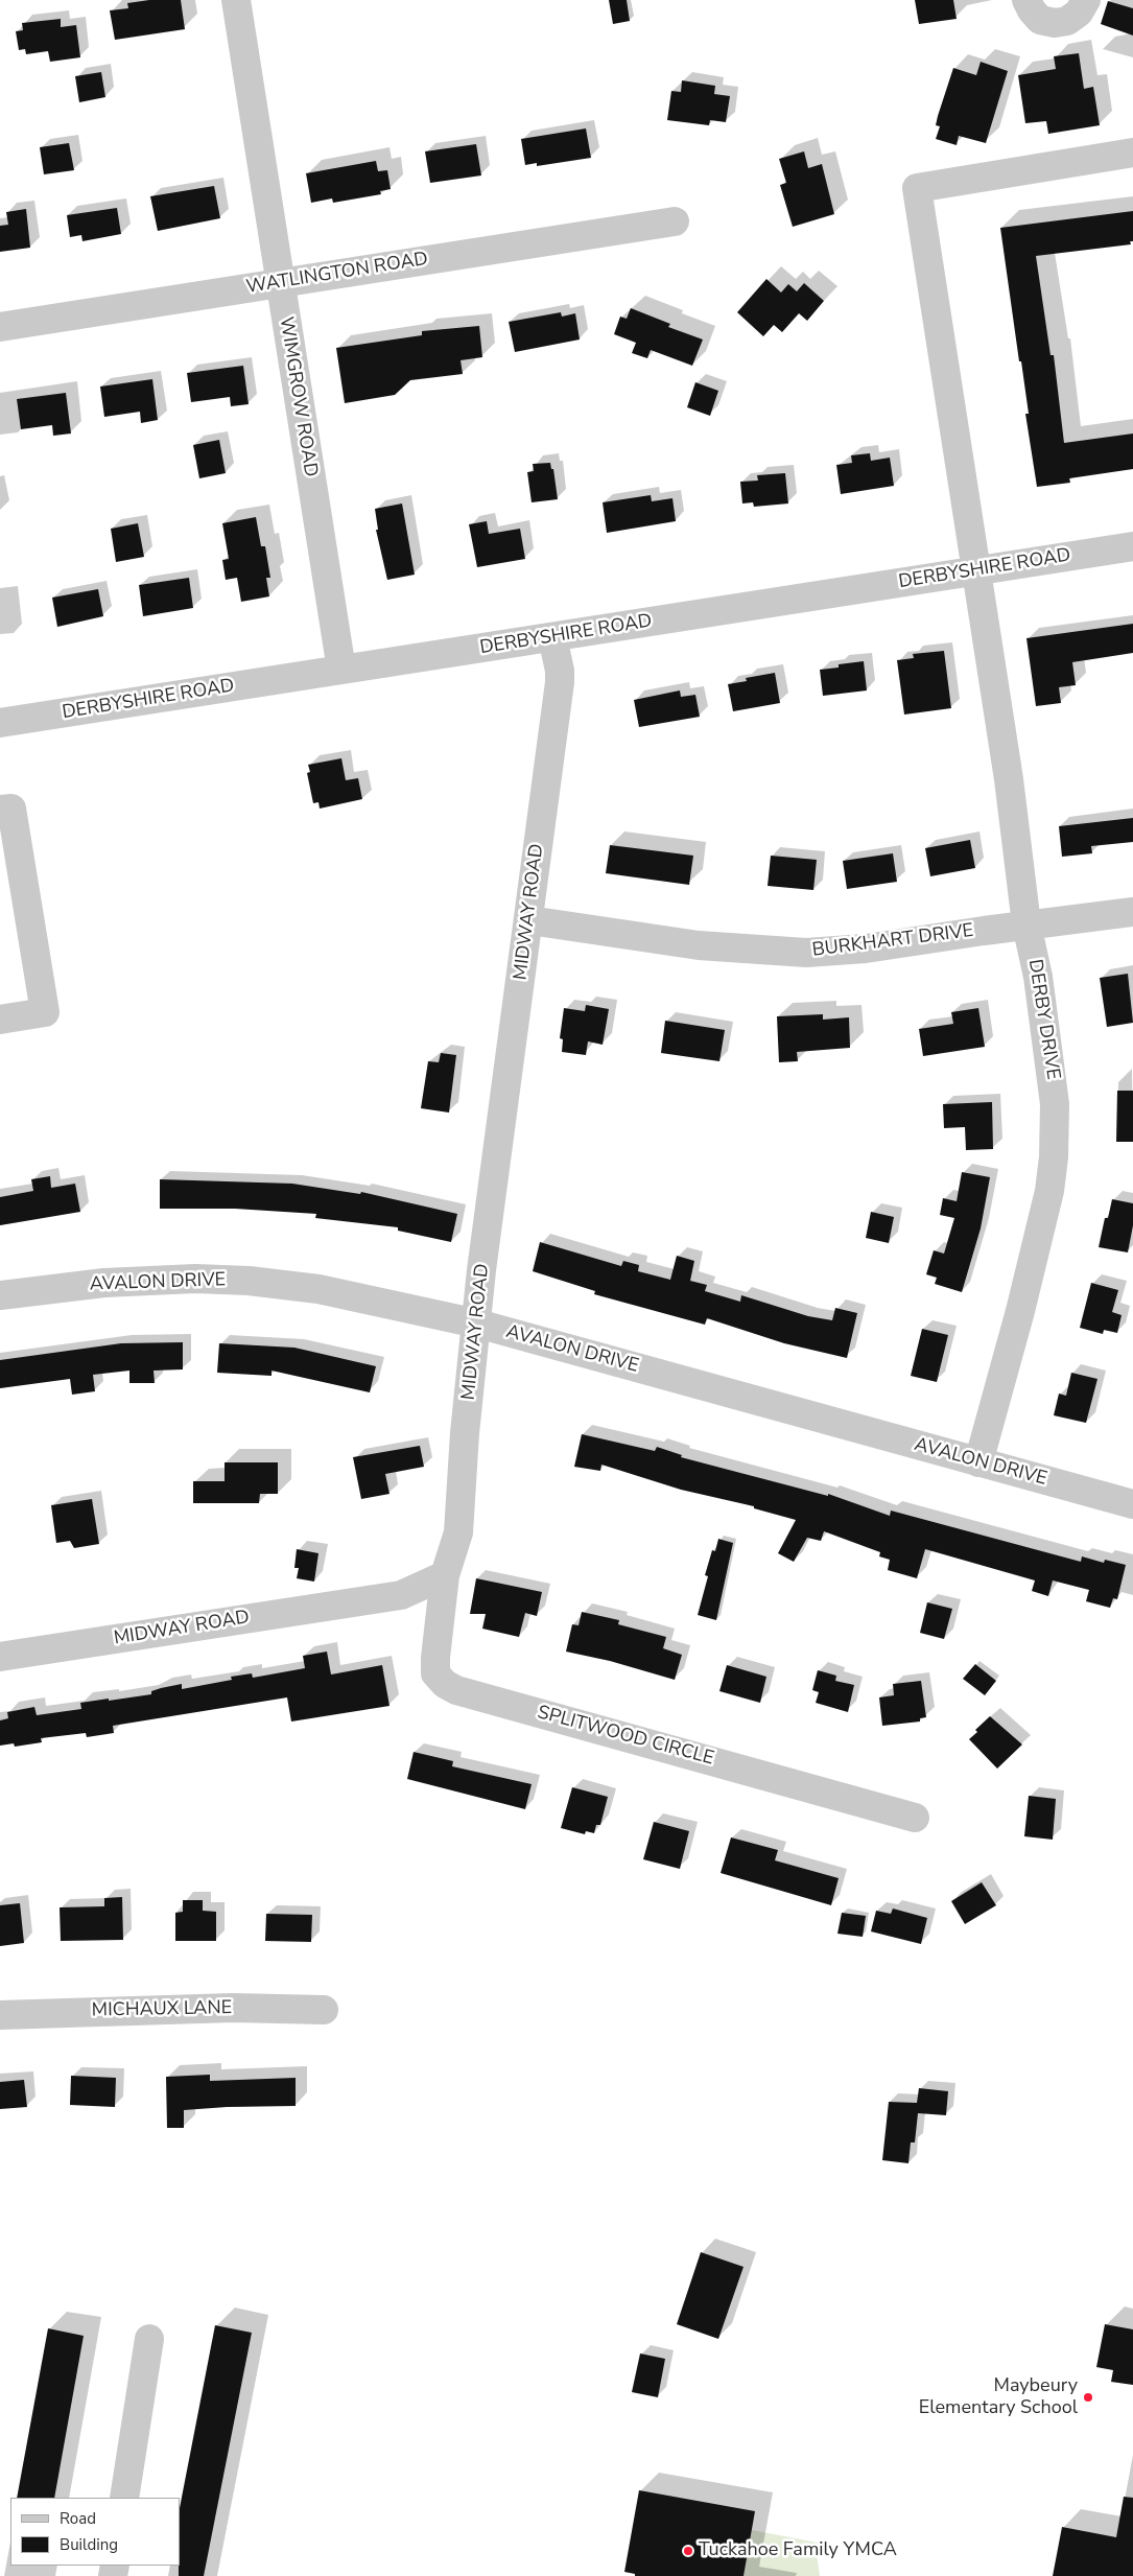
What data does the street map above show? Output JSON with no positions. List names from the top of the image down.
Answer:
{
  "streets": {
    "street": [
      "WATLINGTON ROAD",
      "WIMGROW ROAD",
      "DERBYSHIRE ROAD",
      "MIDWAY ROAD",
      "BURKHART DRIVE",
      "DERBY DRIVE",
      "AVALON DRIVE",
      "SPLITWOOD CIRCLE",
      "MICHAUX LANE"
    ]
  },
  "crossings": [
    ["WATLINGTON ROAD", "WIMGROW ROAD"],
    ["WIMGROW ROAD", "DERBYSHIRE ROAD"],
    ["DERBYSHIRE ROAD", "MIDWAY ROAD"],
    ["DERBYSHIRE ROAD", "DERBY DRIVE"],
    ["MIDWAY ROAD", "BURKHART DRIVE"],
    ["MIDWAY ROAD", "AVALON DRIVE"],
    ["MIDWAY ROAD", "SPLITWOOD CIRCLE"],
    ["BURKHART DRIVE", "DERBY DRIVE"],
    ["DERBY DRIVE", "AVALON DRIVE"]
  ],
  "places": ["Maybeury Elementary School", "Tuckahoe Family YMCA"],
  "legend": ["Road", "Building"]
}
